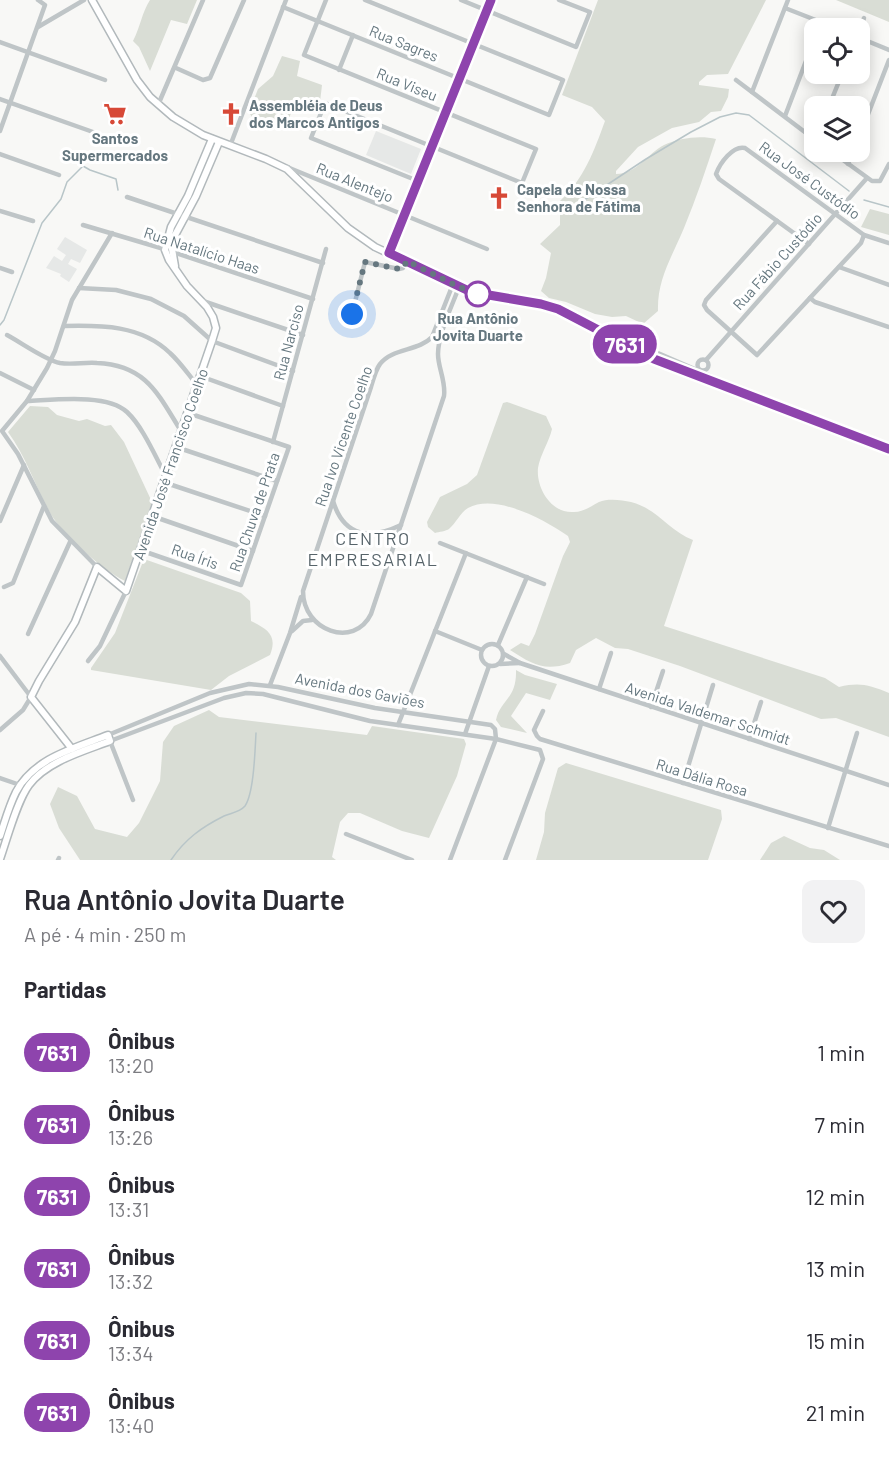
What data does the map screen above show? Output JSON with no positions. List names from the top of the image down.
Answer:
{
  "streets": {
    "street": [
      "Rua Sagres",
      "Rua Viseu",
      "Rua José Custódio",
      "Rua Alentejo",
      "Rua Natalício Haas",
      "Rua Fábio Custódio",
      "Rua Narciso",
      "Rua Ivo Vicente Coelho",
      "Avenida José Francisco Coelho",
      "Rua Chuva de Prata",
      "Rua Íris",
      "Avenida dos Gaviões",
      "Avenida Valdemar Schmidt",
      "Rua Dália Rosa"
    ]
  },
  "crossings": [
    ["Rua Sagres", "Rua Viseu"],
    ["Rua José Custódio", "Rua Fábio Custódio"],
    ["Rua Natalício Haas", "Rua Narciso"],
    ["Rua Natalício Haas", "Avenida José Francisco Coelho"],
    ["Rua Narciso", "Rua Chuva de Prata"],
    ["Rua Ivo Vicente Coelho", "Avenida dos Gaviões"],
    ["Avenida José Francisco Coelho", "Rua Íris"],
    ["Rua Chuva de Prata", "Rua Íris"]
  ],
  "districts": ["CENTRO EMPRESARIAL"],
  "places": {
    "supermarket": ["Santos Supermercados"],
    "church": ["Assembléia de Deus dos Marcos Antigos", "Capela de Nossa Senhora de Fátima"],
    "other": ["Rua Antônio Jovita Duarte"]
  },
  "lines": ["bus line 7631"],
  "page": {
    "on_map": "7631",
    "heading": [
      ["Rua Antônio Jovita Duarte", "A pé · 4 min · 250 m"],
      "Partidas"
    ],
    "list": [
      {
        "mark": "7631",
        "name": "Ônibus",
        "note": "13:20",
        "value": "1 min"
      },
      {
        "mark": "7631",
        "name": "Ônibus",
        "note": "13:26",
        "value": "7 min"
      },
      {
        "mark": "7631",
        "name": "Ônibus",
        "note": "13:31",
        "value": "12 min"
      },
      {
        "mark": "7631",
        "name": "Ônibus",
        "note": "13:32",
        "value": "13 min"
      },
      {
        "mark": "7631",
        "name": "Ônibus",
        "note": "13:34",
        "value": "15 min"
      },
      {
        "mark": "7631",
        "name": "Ônibus",
        "note": "13:40",
        "value": "21 min"
      }
    ]
  }
}
